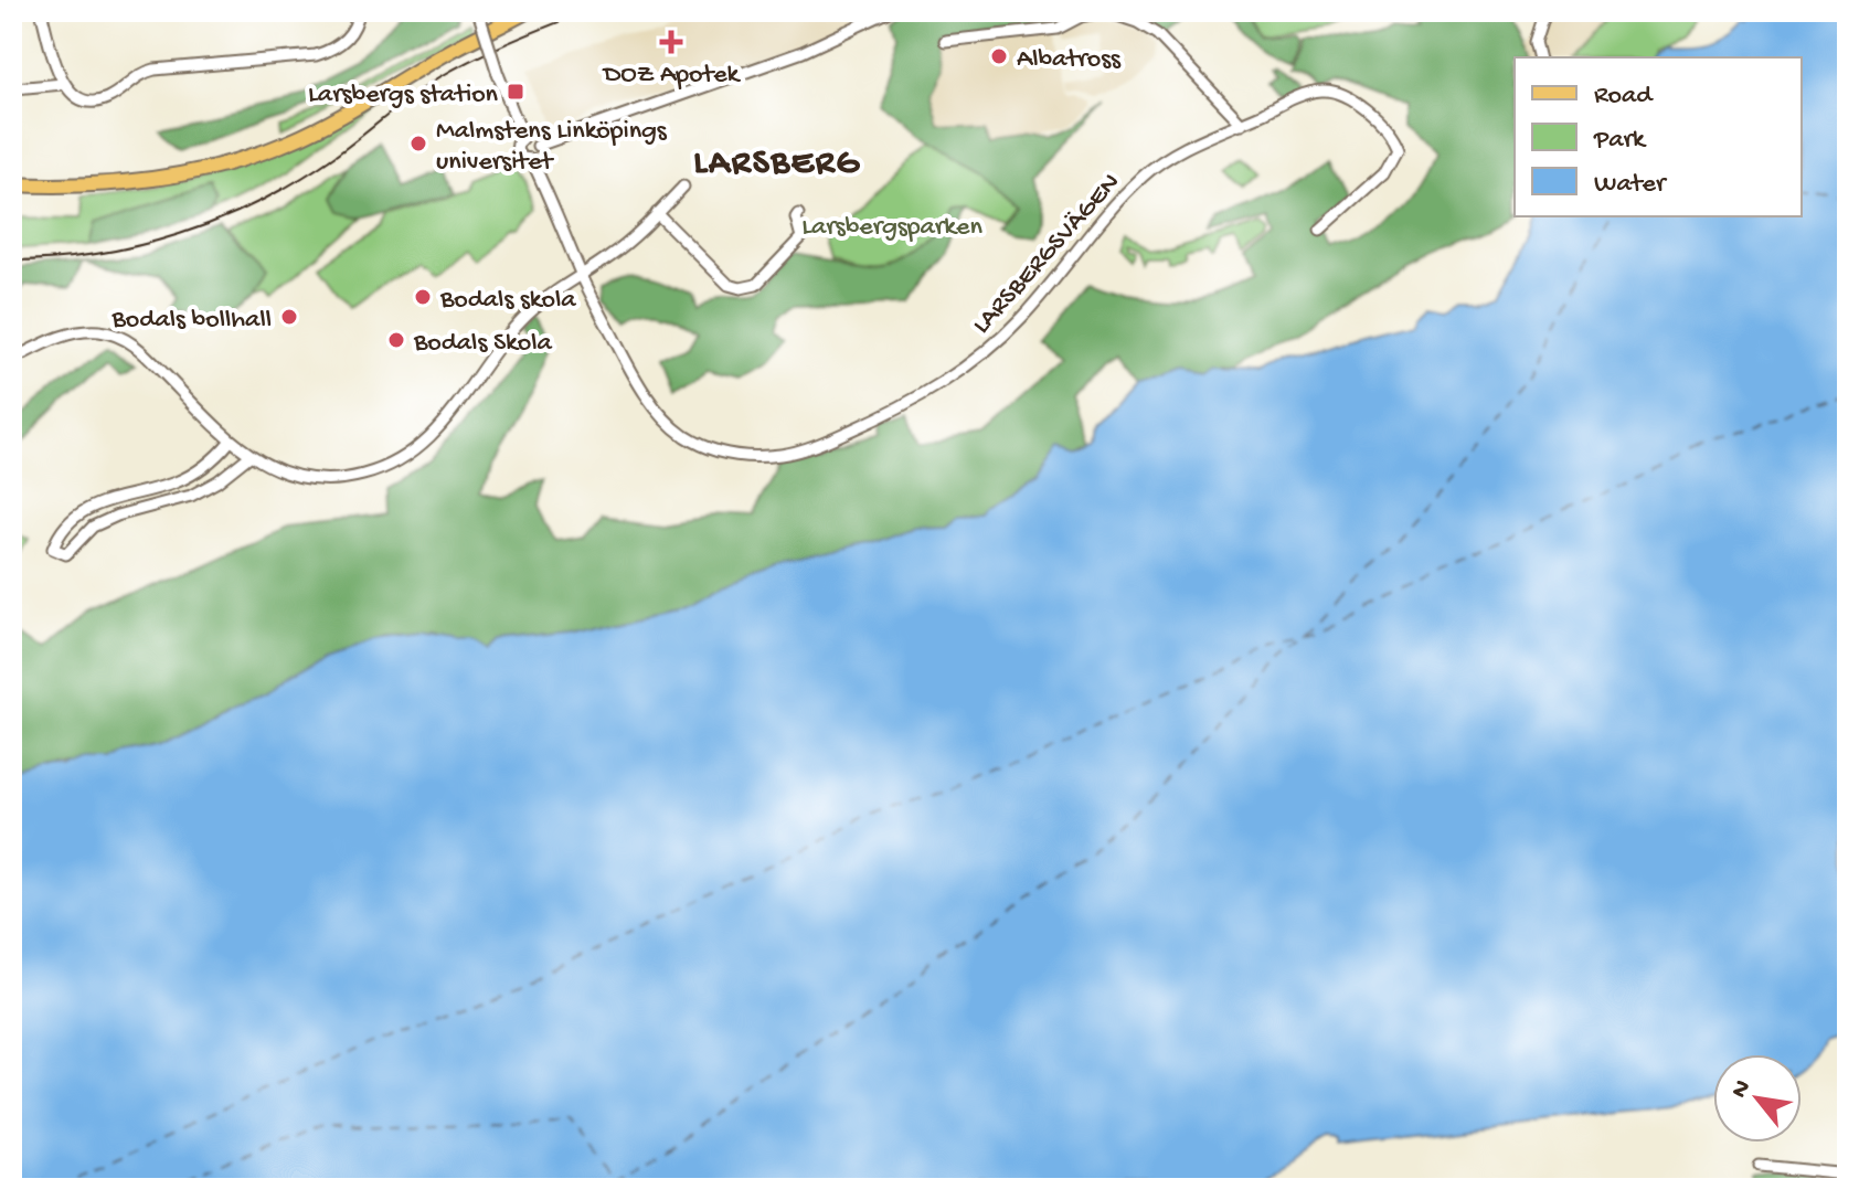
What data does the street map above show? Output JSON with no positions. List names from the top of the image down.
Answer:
{
  "streets": {
    "street": ["LARSBERGSVÄGEN"]
  },
  "districts": ["LARSBERG"],
  "parks": ["Larsbergsparken"],
  "places": {
    "health": ["DOZ Apotek"],
    "other": [
      "Albatross",
      "Malmstens Linköpings universitet",
      "Bodals skola",
      "Bodals bollhall",
      "Bodals Skola"
    ],
    "transit": ["Larsbergs station"]
  },
  "legend": ["Road", "Park", "Water"],
  "north": "top left"
}
